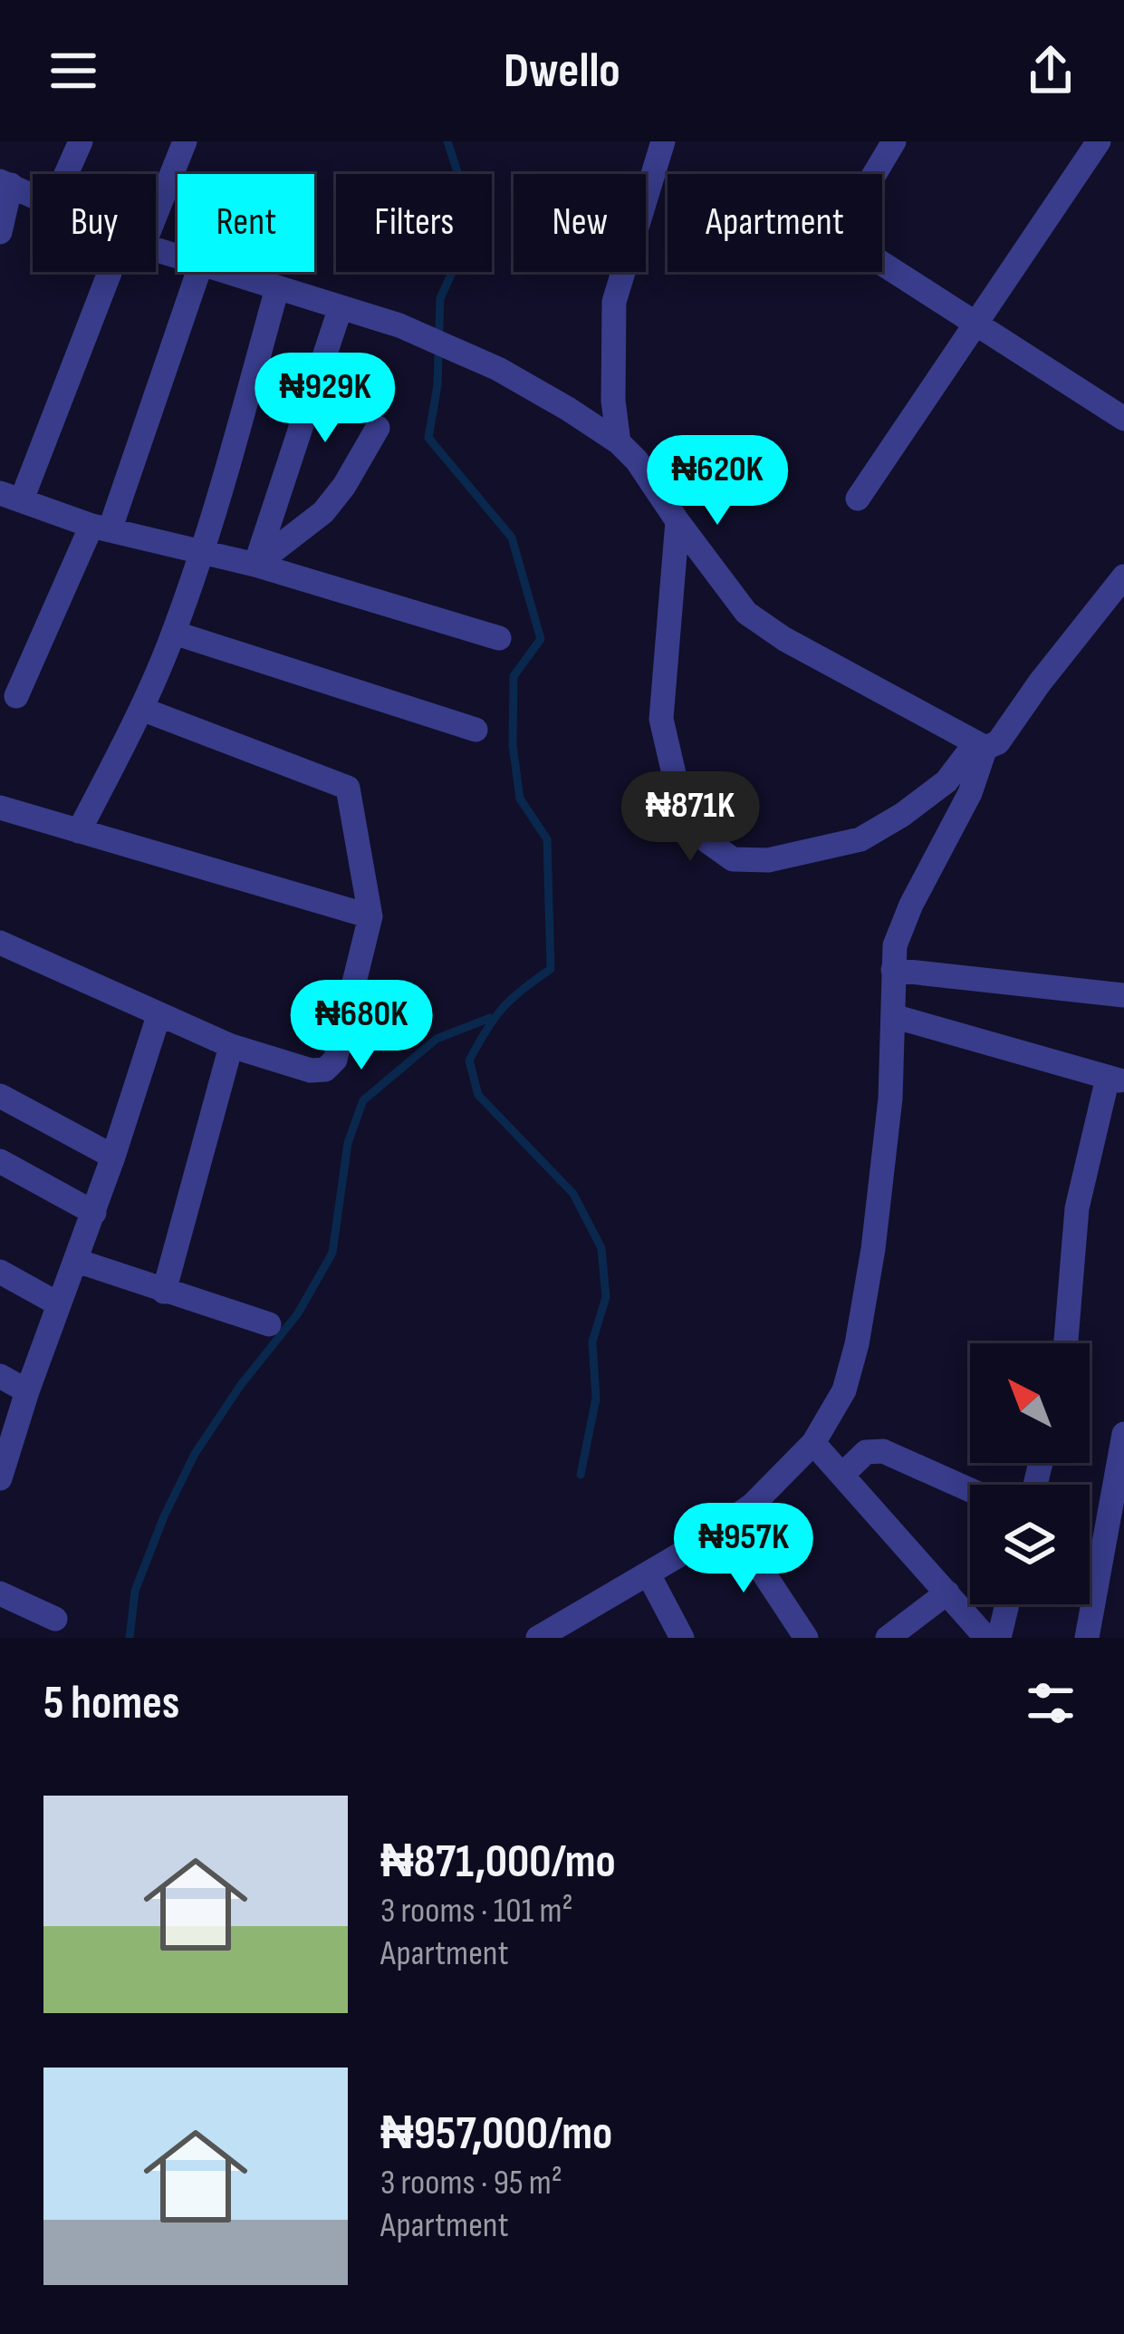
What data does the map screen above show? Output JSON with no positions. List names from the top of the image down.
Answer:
{
  "north": "top left",
  "page": {
    "header": "Dwello",
    "chip": [
      "Buy",
      "Rent",
      "Filters",
      "New",
      "Apartment"
    ],
    "price": [
      "₦929K",
      "₦620K",
      "₦871K",
      "₦680K",
      "₦957K"
    ],
    "heading": "5 homes",
    "list": [
      {
        "name": "₦871,000/mo",
        "note": "3 rooms · 101 m² · Apartment"
      },
      {
        "name": "₦957,000/mo",
        "note": "3 rooms · 95 m² · Apartment"
      }
    ]
  }
}
